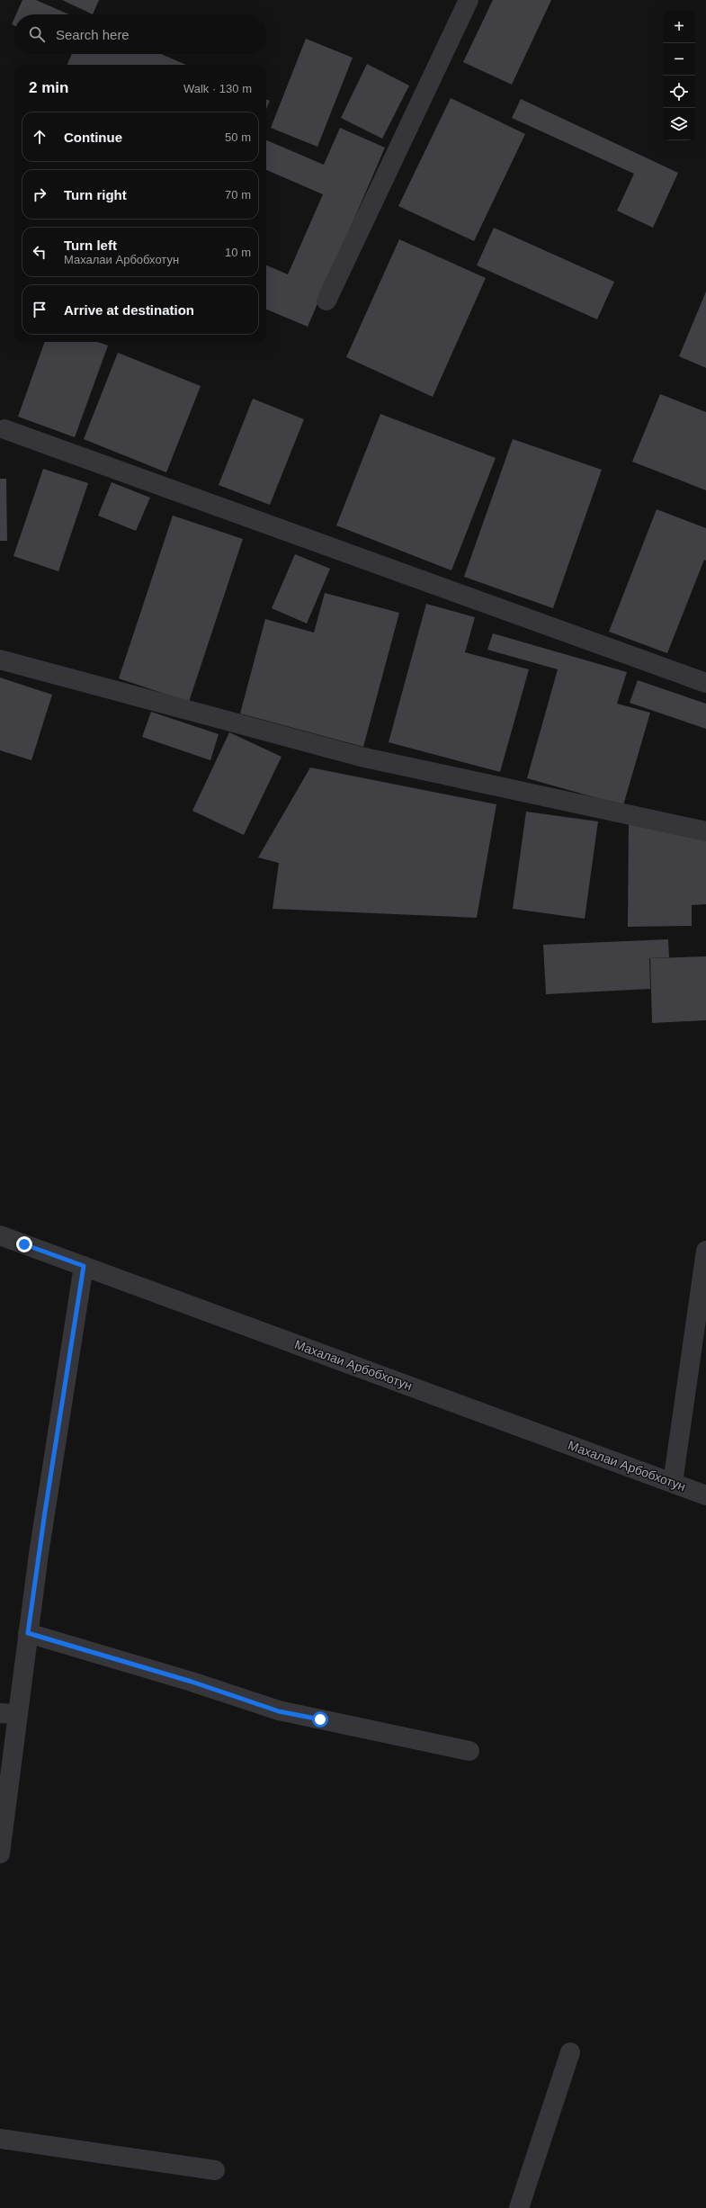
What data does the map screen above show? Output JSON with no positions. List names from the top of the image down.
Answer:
{
  "streets": {
    "street": ["Махалаи Арбобхотун"]
  },
  "page": {
    "map_buttons": ["+", "−"],
    "search": "Search here",
    "heading": ["2 min", "Walk · 130 m"],
    "list": [
      ["Continue", "50 m"],
      ["Turn right", "70 m"],
      ["Turn left", "Махалаи Арбобхотун", "10 m"],
      "Arrive at destination"
    ]
  }
}
